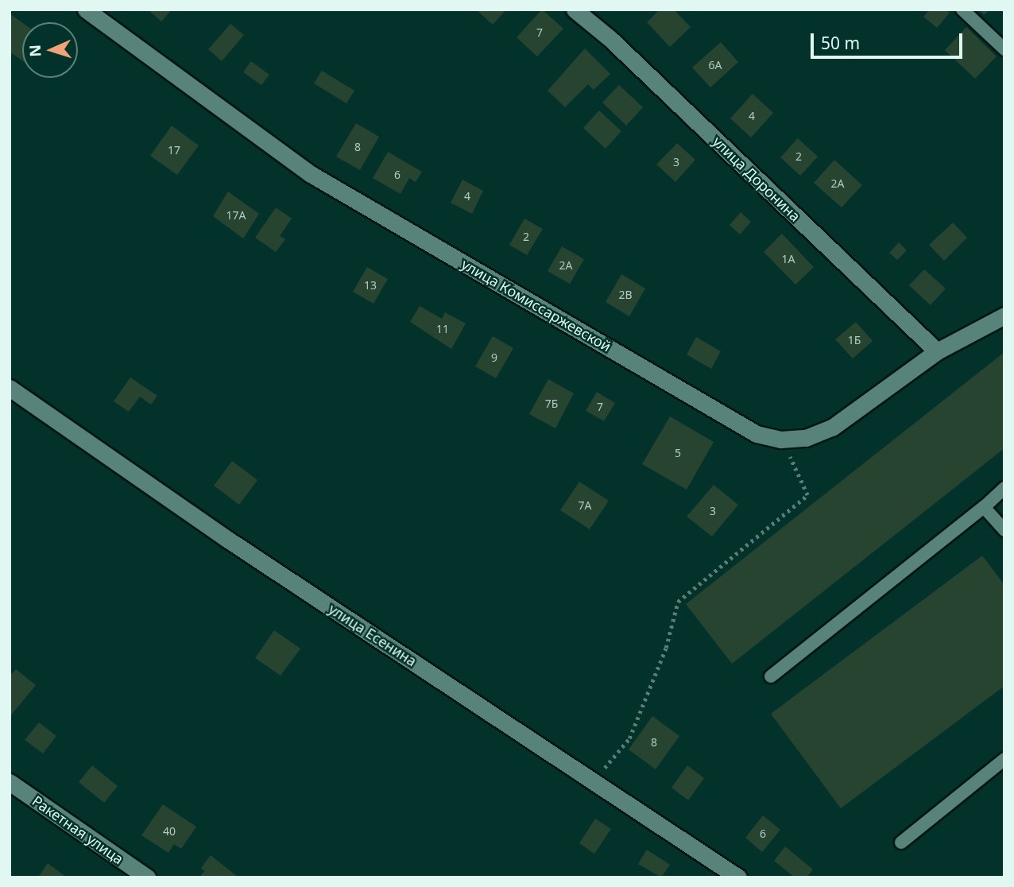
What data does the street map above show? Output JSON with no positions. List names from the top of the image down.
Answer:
{
  "streets": {
    "street": [
      "улица Доронина",
      "улица Комиссаржевской",
      "улица Есенина",
      "Ракетная улица"
    ]
  },
  "crossings": [
    ["улица Доронина", "улица Комиссаржевской"]
  ],
  "house_numbers": [
    "7",
    "6А",
    "4",
    "8",
    "17",
    "2",
    "3",
    "6",
    "2А",
    "4",
    "17А",
    "2",
    "1А",
    "2А",
    "13",
    "2В",
    "11",
    "1Б",
    "9",
    "7Б",
    "7",
    "5",
    "7А",
    "3",
    "8",
    "40",
    "6"
  ],
  "scale_bar": "50 m",
  "north": "left"
}
